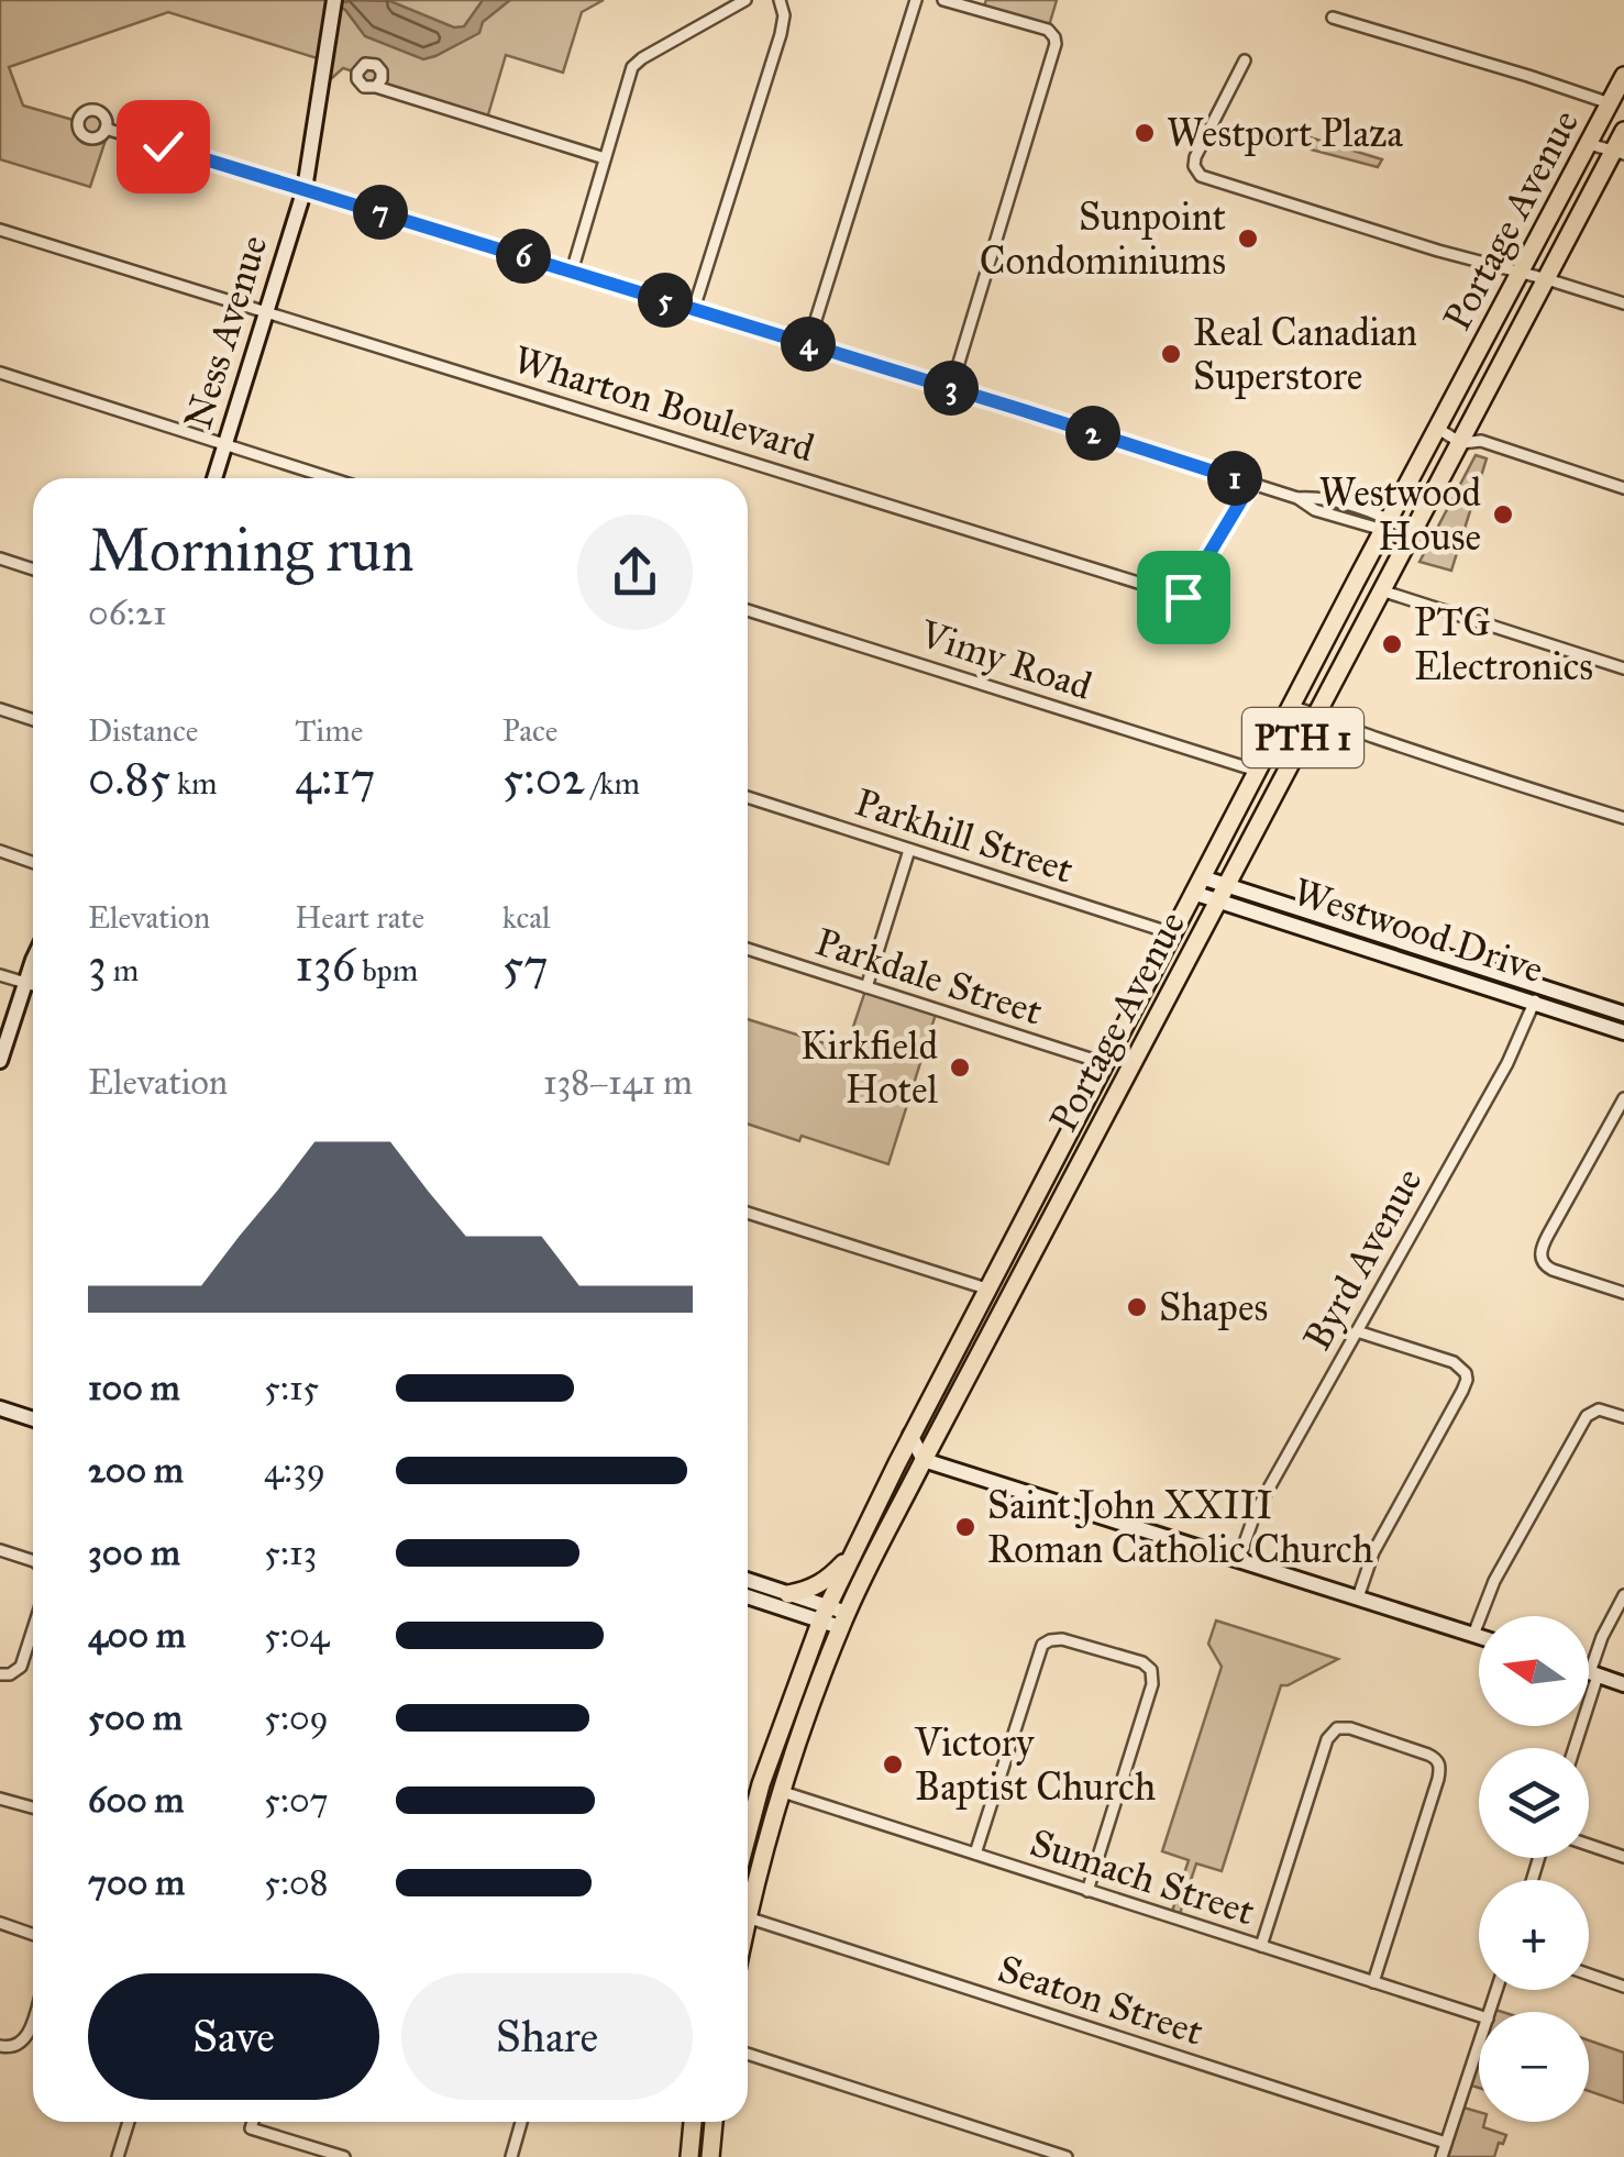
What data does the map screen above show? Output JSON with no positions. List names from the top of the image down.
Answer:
{
  "streets": {
    "highway": ["Portage Avenue", "PTH 1"],
    "street": [
      "Ness Avenue",
      "Wharton Boulevard",
      "Vimy Road",
      "Parkhill Street",
      "Westwood Drive",
      "Parkdale Street",
      "Byrd Avenue",
      "Sumach Street",
      "Seaton Street"
    ]
  },
  "crossings": [
    ["Portage Avenue", "Vimy Road"],
    ["Portage Avenue", "Parkhill Street"],
    ["Portage Avenue", "Westwood Drive"],
    ["Portage Avenue", "Parkdale Street"],
    ["Portage Avenue", "Sumach Street"],
    ["Ness Avenue", "Wharton Boulevard"],
    ["Westwood Drive", "Byrd Avenue"]
  ],
  "places": [
    "Westport Plaza",
    "Sunpoint Condominiums",
    "Real Canadian Superstore",
    "Westwood House",
    "PTG Electronics",
    "Kirkfield Hotel",
    "Shapes",
    "Saint John XXIII Roman Catholic Church",
    "Victory Baptist Church"
  ],
  "north": "left",
  "page": {
    "pins": [
      "7",
      "6",
      "5",
      "4",
      "3",
      "2",
      "1"
    ],
    "heading": ["Morning run", "06:21"],
    "stats": [
      ["Distance", "0.85 km"],
      ["Time", "4:17"],
      ["Pace", "5:02 /km"],
      ["Elevation", "3 m"],
      ["Heart rate", "136 bpm"],
      ["kcal", "57"]
    ],
    "chart": ["Elevation", "138–141 m"],
    "list": [
      {
        "name": "100 m",
        "note": "5:15"
      },
      {
        "name": "200 m",
        "note": "4:39"
      },
      {
        "name": "300 m",
        "note": "5:13"
      },
      {
        "name": "400 m",
        "note": "5:04"
      },
      {
        "name": "500 m",
        "note": "5:09"
      },
      {
        "name": "600 m",
        "note": "5:07"
      },
      {
        "name": "700 m",
        "note": "5:08"
      }
    ],
    "map_buttons": ["+", "−"],
    "buttons": ["Save", "Share"]
  }
}
